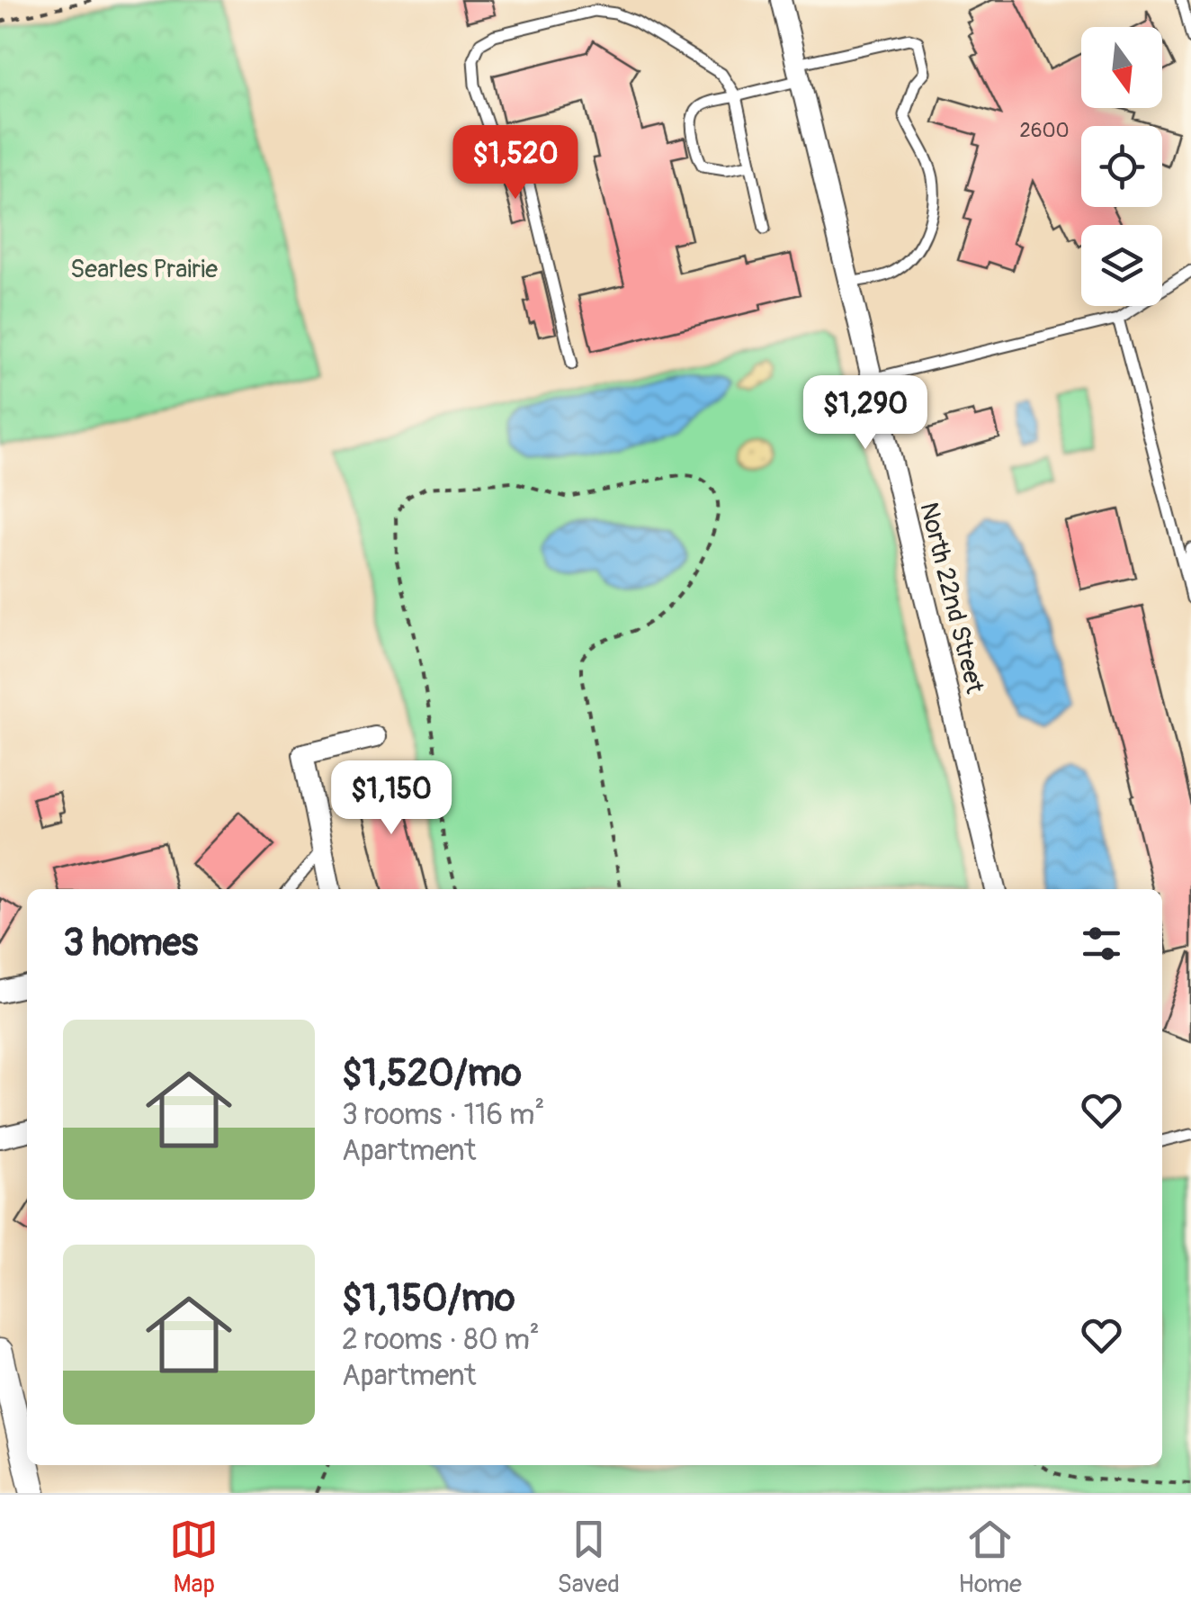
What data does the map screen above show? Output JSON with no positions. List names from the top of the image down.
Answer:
{
  "streets": {
    "street": ["North 22nd Street"]
  },
  "parks": ["Searles Prairie"],
  "house_numbers": ["2600"],
  "north": "bottom",
  "page": {
    "price": ["$1,520", "$1,290", "$1,150"],
    "heading": "3 homes",
    "list": [
      {
        "name": "$1,520/mo",
        "note": "3 rooms · 116 m² · Apartment"
      },
      {
        "name": "$1,150/mo",
        "note": "2 rooms · 80 m² · Apartment"
      }
    ],
    "tabs": ["Map", "Saved", "Home"]
  }
}
